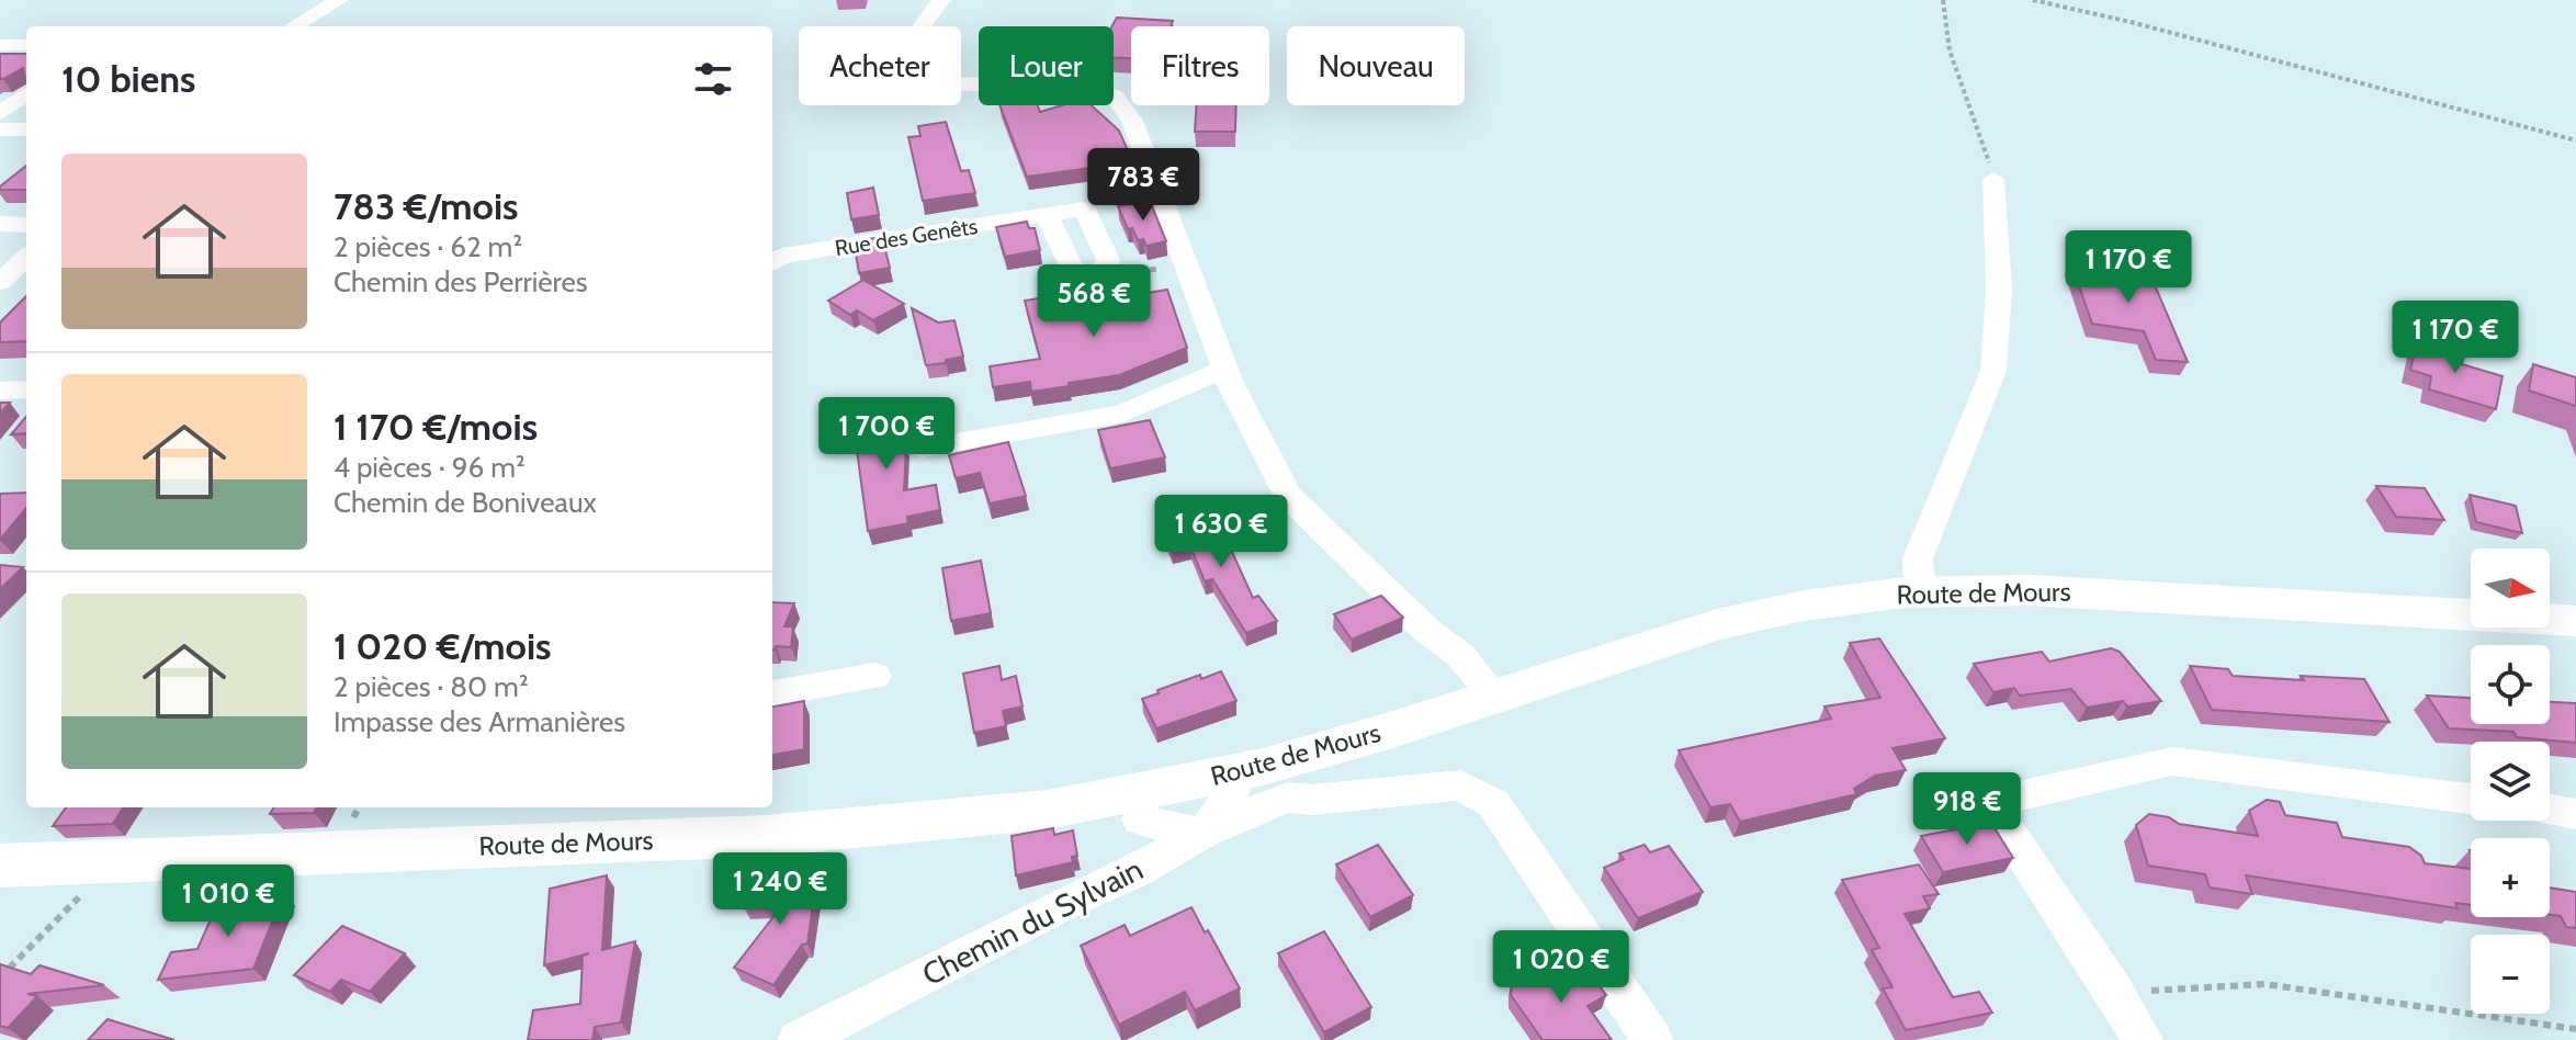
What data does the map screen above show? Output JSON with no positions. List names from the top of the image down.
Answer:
{
  "streets": {
    "main road": ["Route de Mours"],
    "street": ["Rue des Genêts", "Chemin du Sylvain"]
  },
  "crossings": [
    ["Route de Mours", "Chemin du Sylvain"]
  ],
  "north": "right",
  "page": {
    "chip": [
      "Acheter",
      "Louer",
      "Filtres",
      "Nouveau"
    ],
    "heading": "10 biens",
    "list": [
      {
        "name": "783 €/mois",
        "note": "2 pièces · 62 m² · Chemin des Perrières"
      },
      {
        "name": "1 170 €/mois",
        "note": "4 pièces · 96 m² · Chemin de Boniveaux"
      },
      {
        "name": "1 020 €/mois",
        "note": "2 pièces · 80 m² · Impasse des Armanières"
      }
    ],
    "price": [
      "783 €",
      "1 170 €",
      "568 €",
      "1 170 €",
      "1 700 €",
      "1 630 €",
      "918 €",
      "1 240 €",
      "1 010 €",
      "1 020 €"
    ],
    "map_buttons": ["+", "−"]
  }
}
